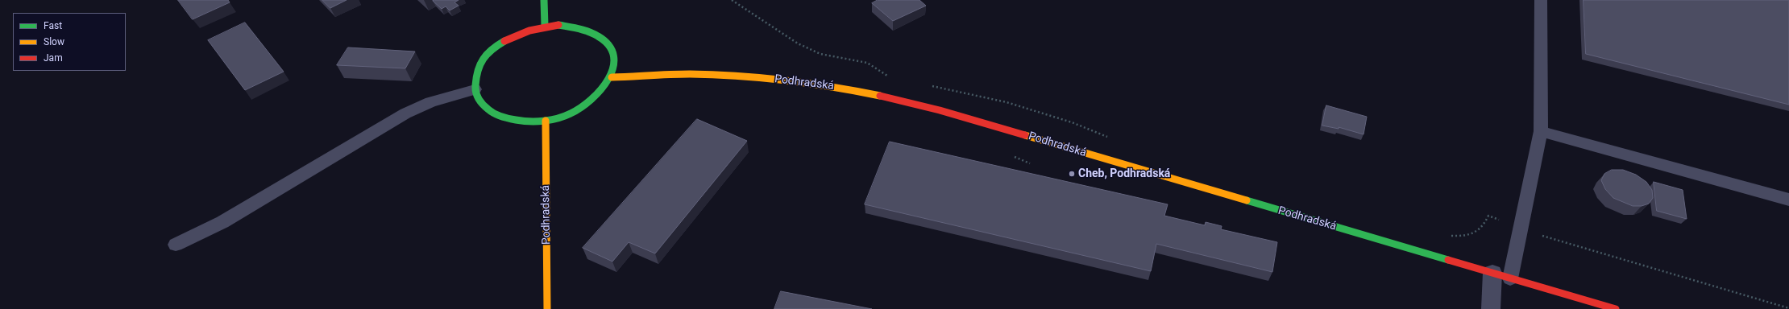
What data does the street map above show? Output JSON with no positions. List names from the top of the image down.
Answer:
{
  "streets": {
    "street": ["Podhradská"]
  },
  "places": ["Cheb, Podhradská"],
  "legend": ["Fast", "Slow", "Jam"]
}
